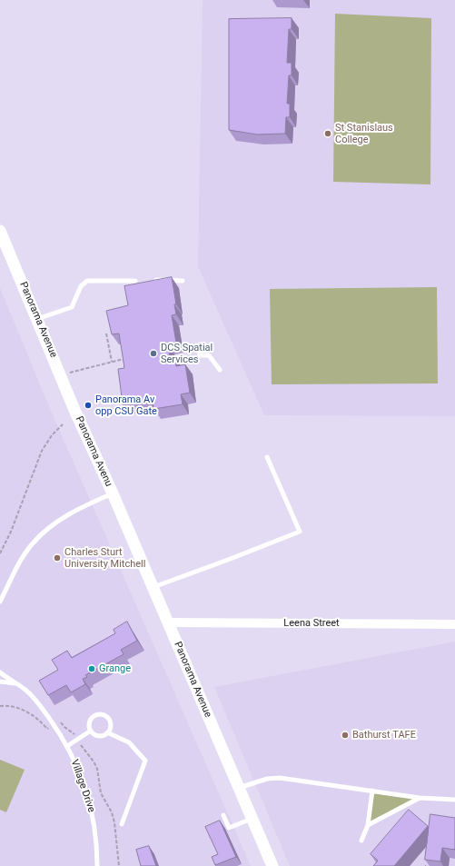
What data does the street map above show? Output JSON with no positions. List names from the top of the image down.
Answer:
{
  "streets": {
    "street": ["Panorama Avenue", "Panorama Avenu", "Leena Street"],
    "lane": ["Village Drive"]
  },
  "crossings": [
    ["Panorama Avenue", "Panorama Avenu"],
    ["Panorama Avenue", "Leena Street"]
  ],
  "places": [
    "St Stanislaus College",
    "DCS Spatial Services",
    "Panorama Av opp CSU Gate",
    "Charles Sturt University Mitchell",
    "Grange",
    "Bathurst TAFE"
  ]
}
